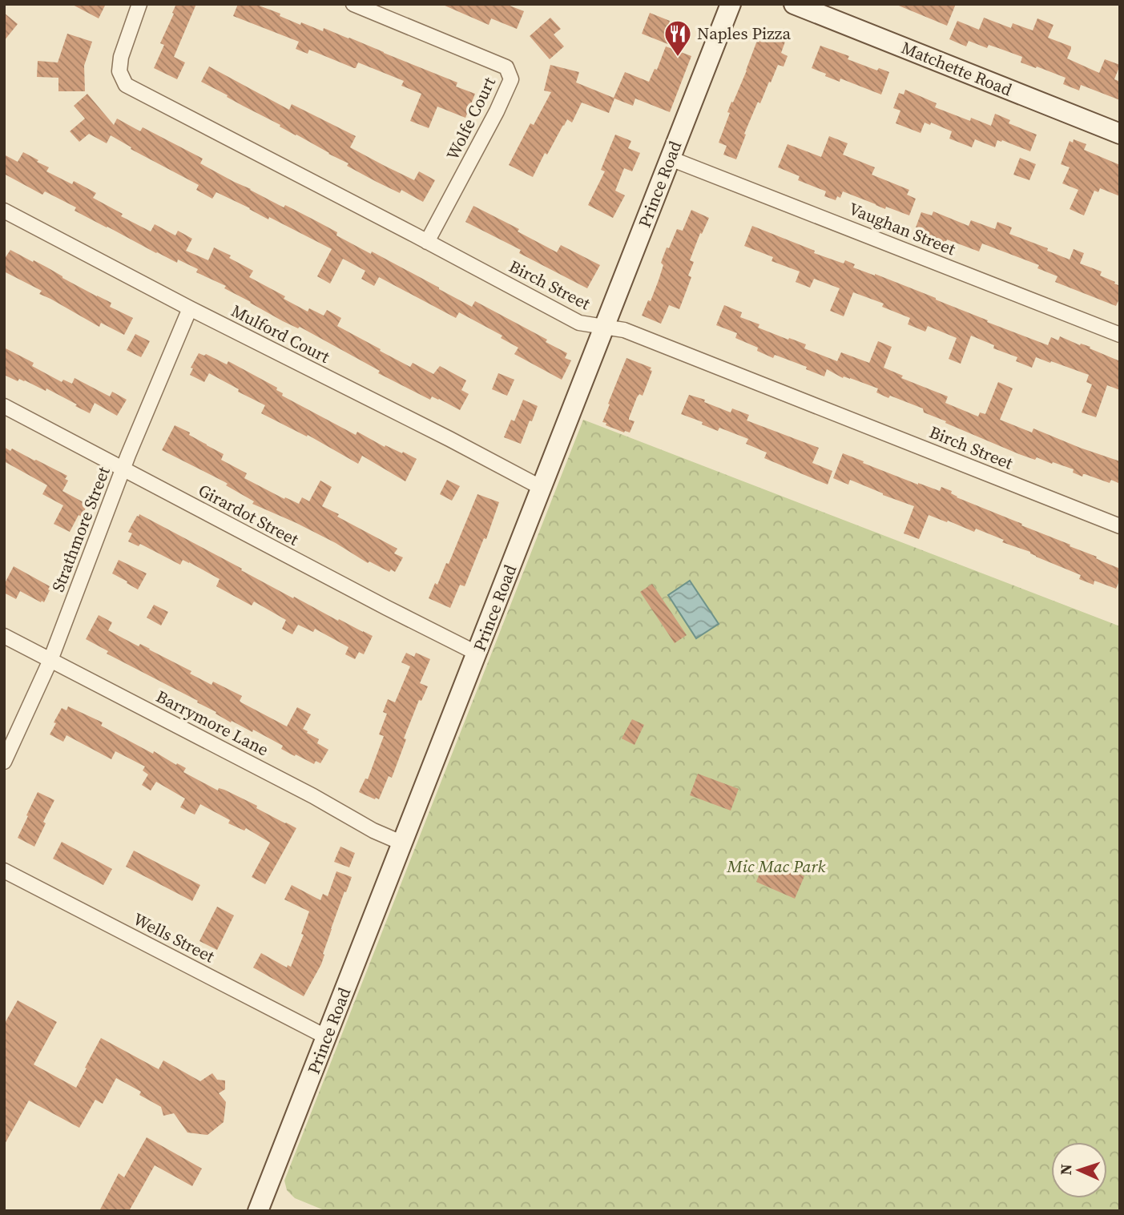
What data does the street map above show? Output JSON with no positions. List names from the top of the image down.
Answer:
{
  "streets": {
    "street": [
      "Matchette Road",
      "Wolfe Court",
      "Prince Road",
      "Vaughan Street",
      "Birch Street",
      "Mulford Court",
      "Girardot Street",
      "Strathmore Street",
      "Barrymore Lane",
      "Wells Street"
    ]
  },
  "crossings": [
    ["Wolfe Court", "Birch Street"],
    ["Prince Road", "Vaughan Street"],
    ["Prince Road", "Birch Street"],
    ["Prince Road", "Mulford Court"],
    ["Prince Road", "Girardot Street"],
    ["Prince Road", "Barrymore Lane"],
    ["Prince Road", "Wells Street"],
    ["Mulford Court", "Strathmore Street"],
    ["Girardot Street", "Strathmore Street"],
    ["Strathmore Street", "Barrymore Lane"]
  ],
  "parks": ["Mic Mac Park"],
  "places": {
    "restaurant": ["Naples Pizza"]
  },
  "north": "left"
}
